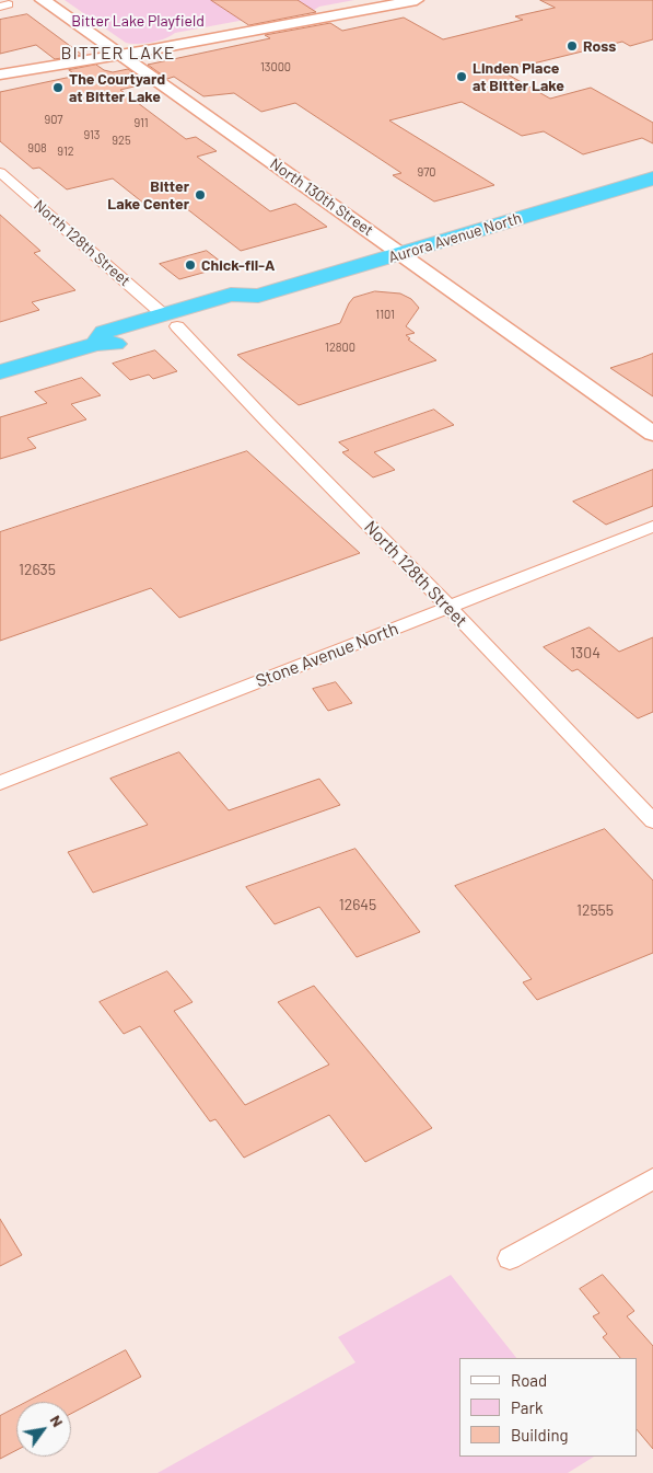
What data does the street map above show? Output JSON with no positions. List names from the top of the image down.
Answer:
{
  "streets": {
    "highway": ["Aurora Avenue North"],
    "main road": ["North 130th Street"],
    "street": ["North 128th Street", "Stone Avenue North"]
  },
  "crossings": [
    ["North 130th Street", "Aurora Avenue North"],
    ["Aurora Avenue North", "North 128th Street"],
    ["North 128th Street", "Stone Avenue North"]
  ],
  "districts": ["BITTER LAKE"],
  "parks": ["Bitter Lake Playfield"],
  "places": [
    "Ross",
    "Linden Place at Bitter Lake",
    "The Courtyard at Bitter Lake",
    "Bitter Lake Center",
    "Chick-fil-A"
  ],
  "house_numbers": [
    "13000",
    "907",
    "911",
    "913",
    "925",
    "908",
    "912",
    "970",
    "1101",
    "12800",
    "12635",
    "1304",
    "12645",
    "12555"
  ],
  "legend": ["Road", "Park", "Building"],
  "north": "top right"
}
